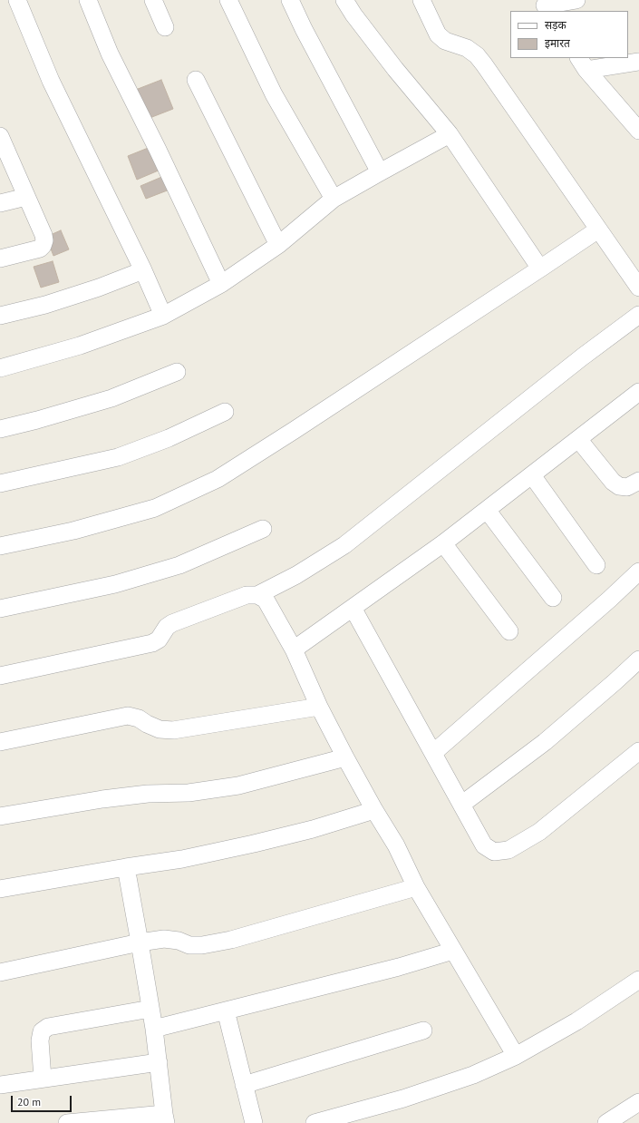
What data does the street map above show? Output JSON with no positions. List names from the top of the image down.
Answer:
{
  "legend": ["सड़क", "इमारत"],
  "scale_bar": "20 m"
}
